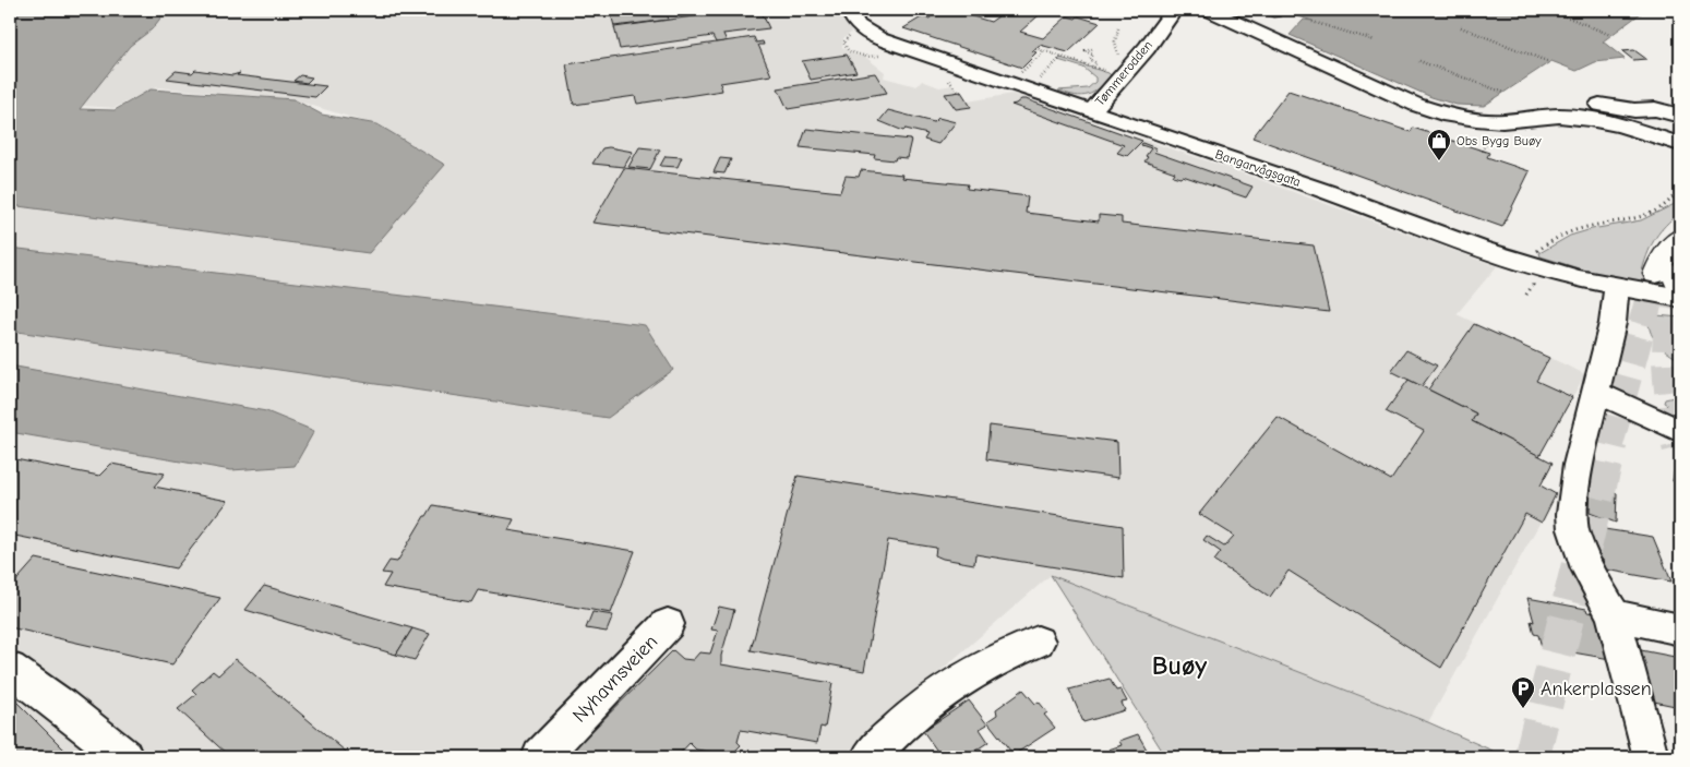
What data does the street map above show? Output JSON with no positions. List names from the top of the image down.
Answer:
{
  "streets": {
    "street": ["Tømmerodden", "Bangarvågsgata", "Nyhavnsveien"]
  },
  "crossings": [
    ["Tømmerodden", "Bangarvågsgata"]
  ],
  "districts": ["Buøy"],
  "places": {
    "shop": ["Obs Bygg Buøy"],
    "parking": ["Ankerplassen"]
  }
}
